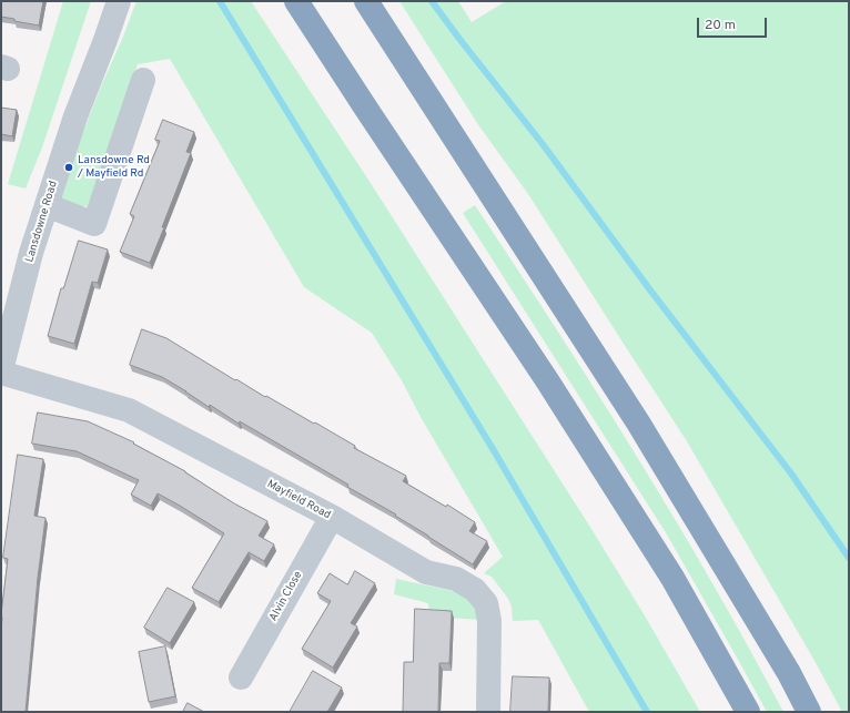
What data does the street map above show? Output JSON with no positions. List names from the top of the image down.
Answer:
{
  "streets": {
    "street": ["Lansdowne Road", "Mayfield Road", "Alvin Close"]
  },
  "crossings": [
    ["Lansdowne Road", "Mayfield Road"],
    ["Mayfield Road", "Alvin Close"]
  ],
  "places": ["Lansdowne Rd / Mayfield Rd"],
  "scale_bar": "20 m"
}
